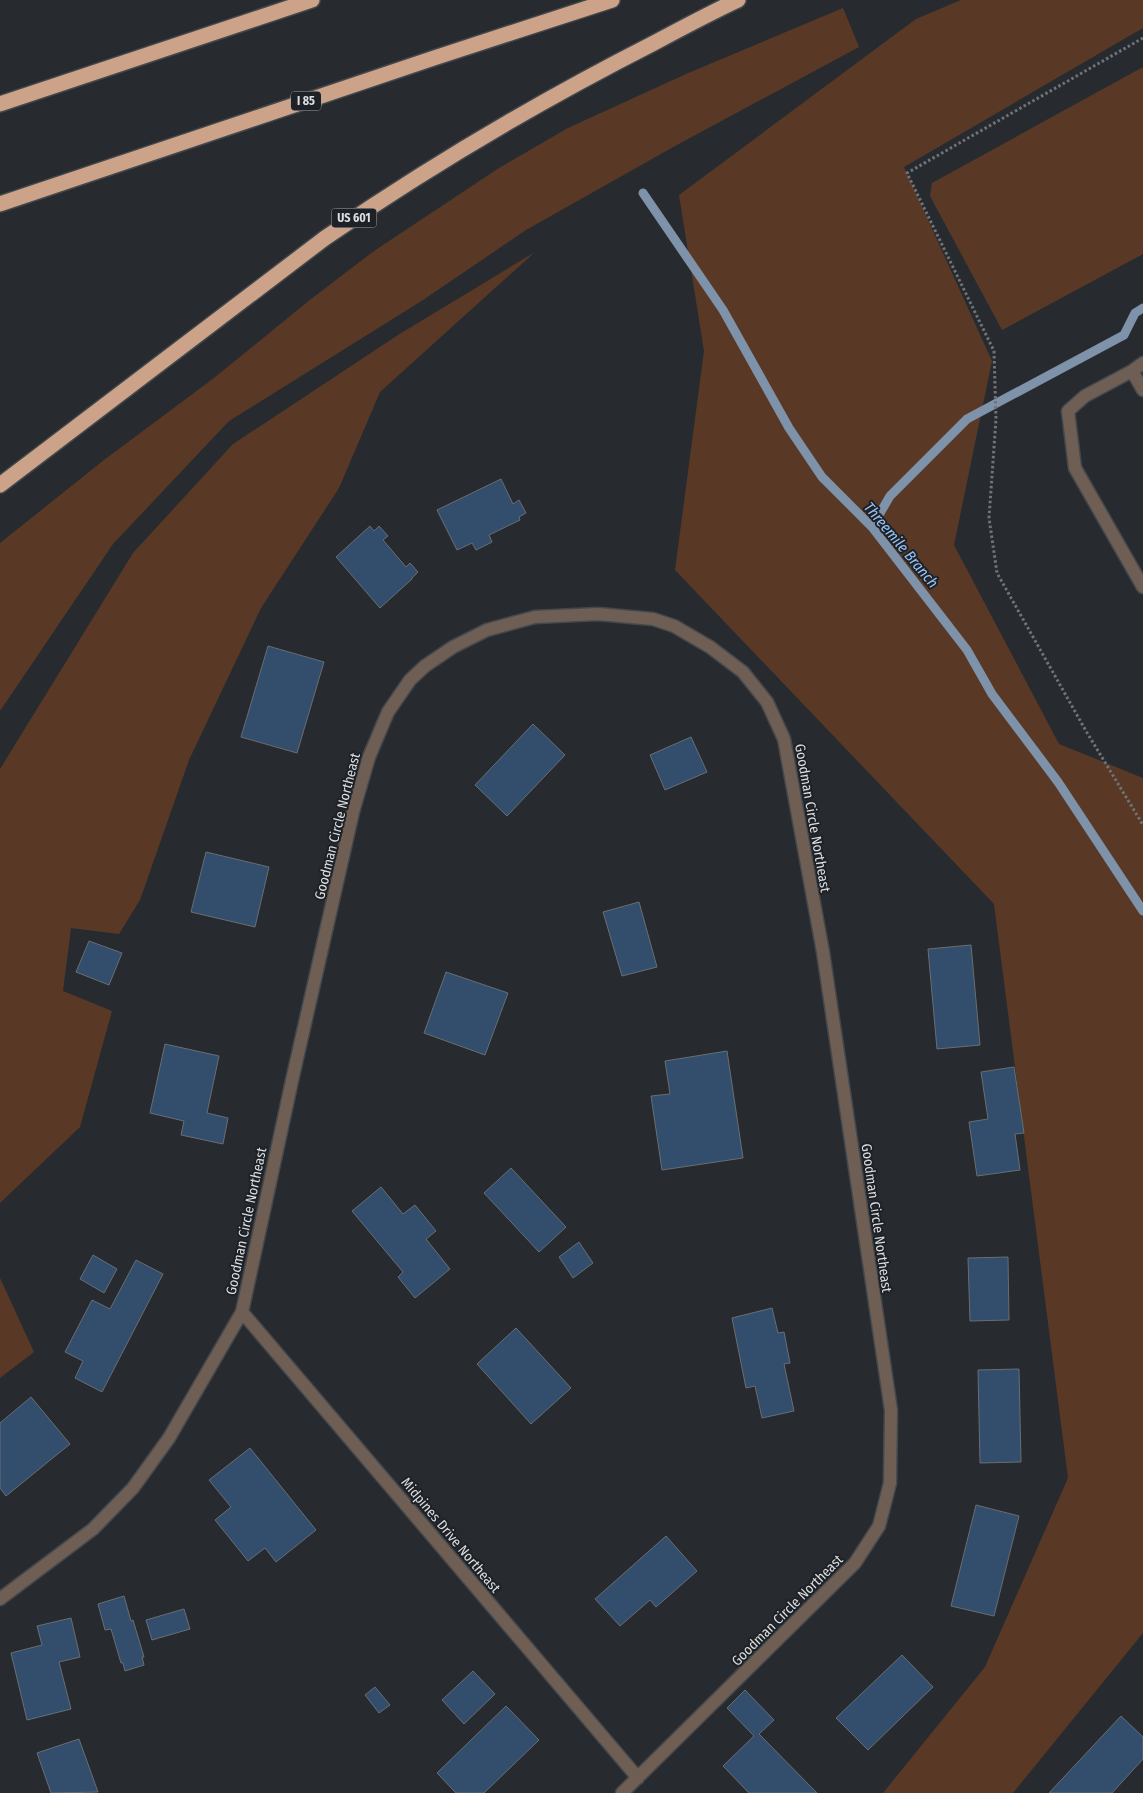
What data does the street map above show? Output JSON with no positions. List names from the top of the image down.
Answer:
{
  "streets": {
    "highway": ["I 85", "US 601"],
    "street": ["Goodman Circle Northeast", "Midpines Drive Northeast"]
  },
  "crossings": [
    ["Goodman Circle Northeast", "Midpines Drive Northeast"]
  ],
  "water": ["Threemile Branch"]
}
